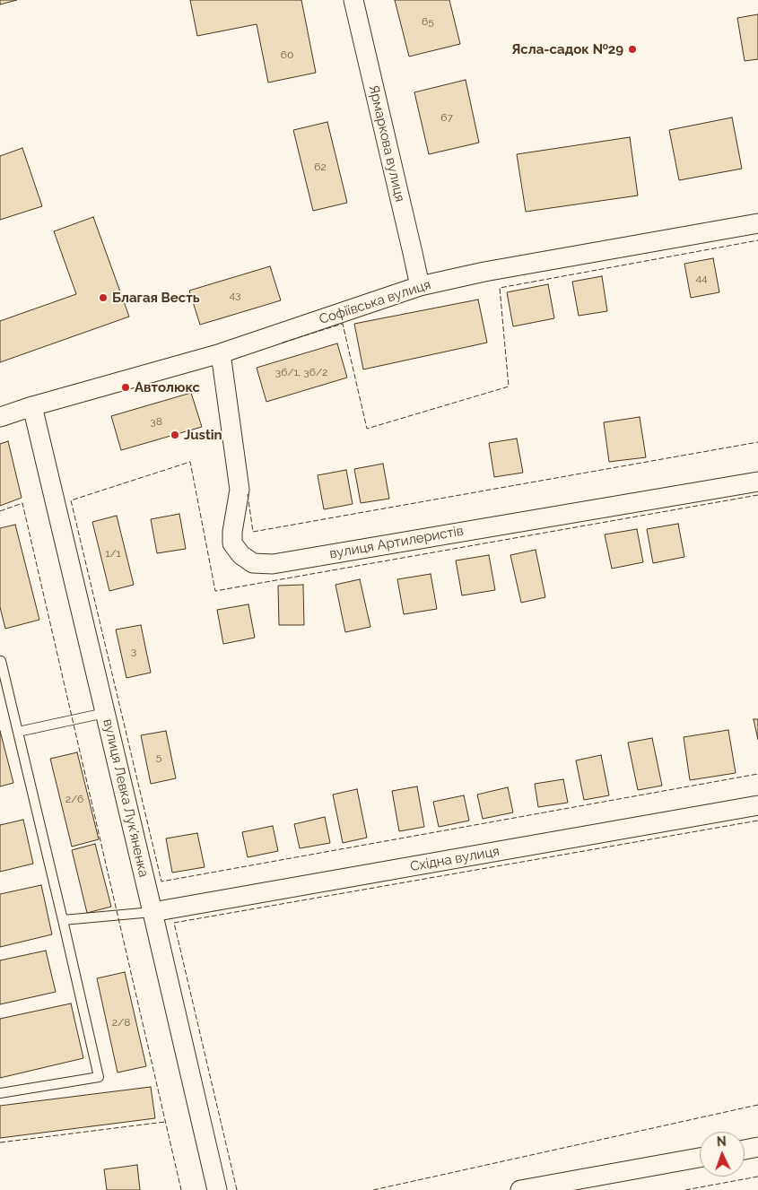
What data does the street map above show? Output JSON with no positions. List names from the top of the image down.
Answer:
{
  "streets": {
    "street": [
      "Ярмаркова вулиця",
      "Софіївська вулиця",
      "вулиця Артилеристів",
      "вулиця Левка Лук'яненка",
      "Східна вулиця"
    ]
  },
  "crossings": [
    ["Ярмаркова вулиця", "Софіївська вулиця"],
    ["Софіївська вулиця", "вулиця Артилеристів"],
    ["Софіївська вулиця", "вулиця Левка Лук'яненка"],
    ["вулиця Левка Лук'яненка", "Східна вулиця"]
  ],
  "places": [
    "Ясла-садок №29",
    "Благая Весть",
    "Автолюкс",
    "Justin"
  ],
  "house_numbers": [
    "65",
    "60",
    "67",
    "62",
    "44",
    "43",
    "36/1, 36/2",
    "38",
    "1/1",
    "3",
    "5",
    "2/6",
    "2/8"
  ],
  "north": "top"
}
